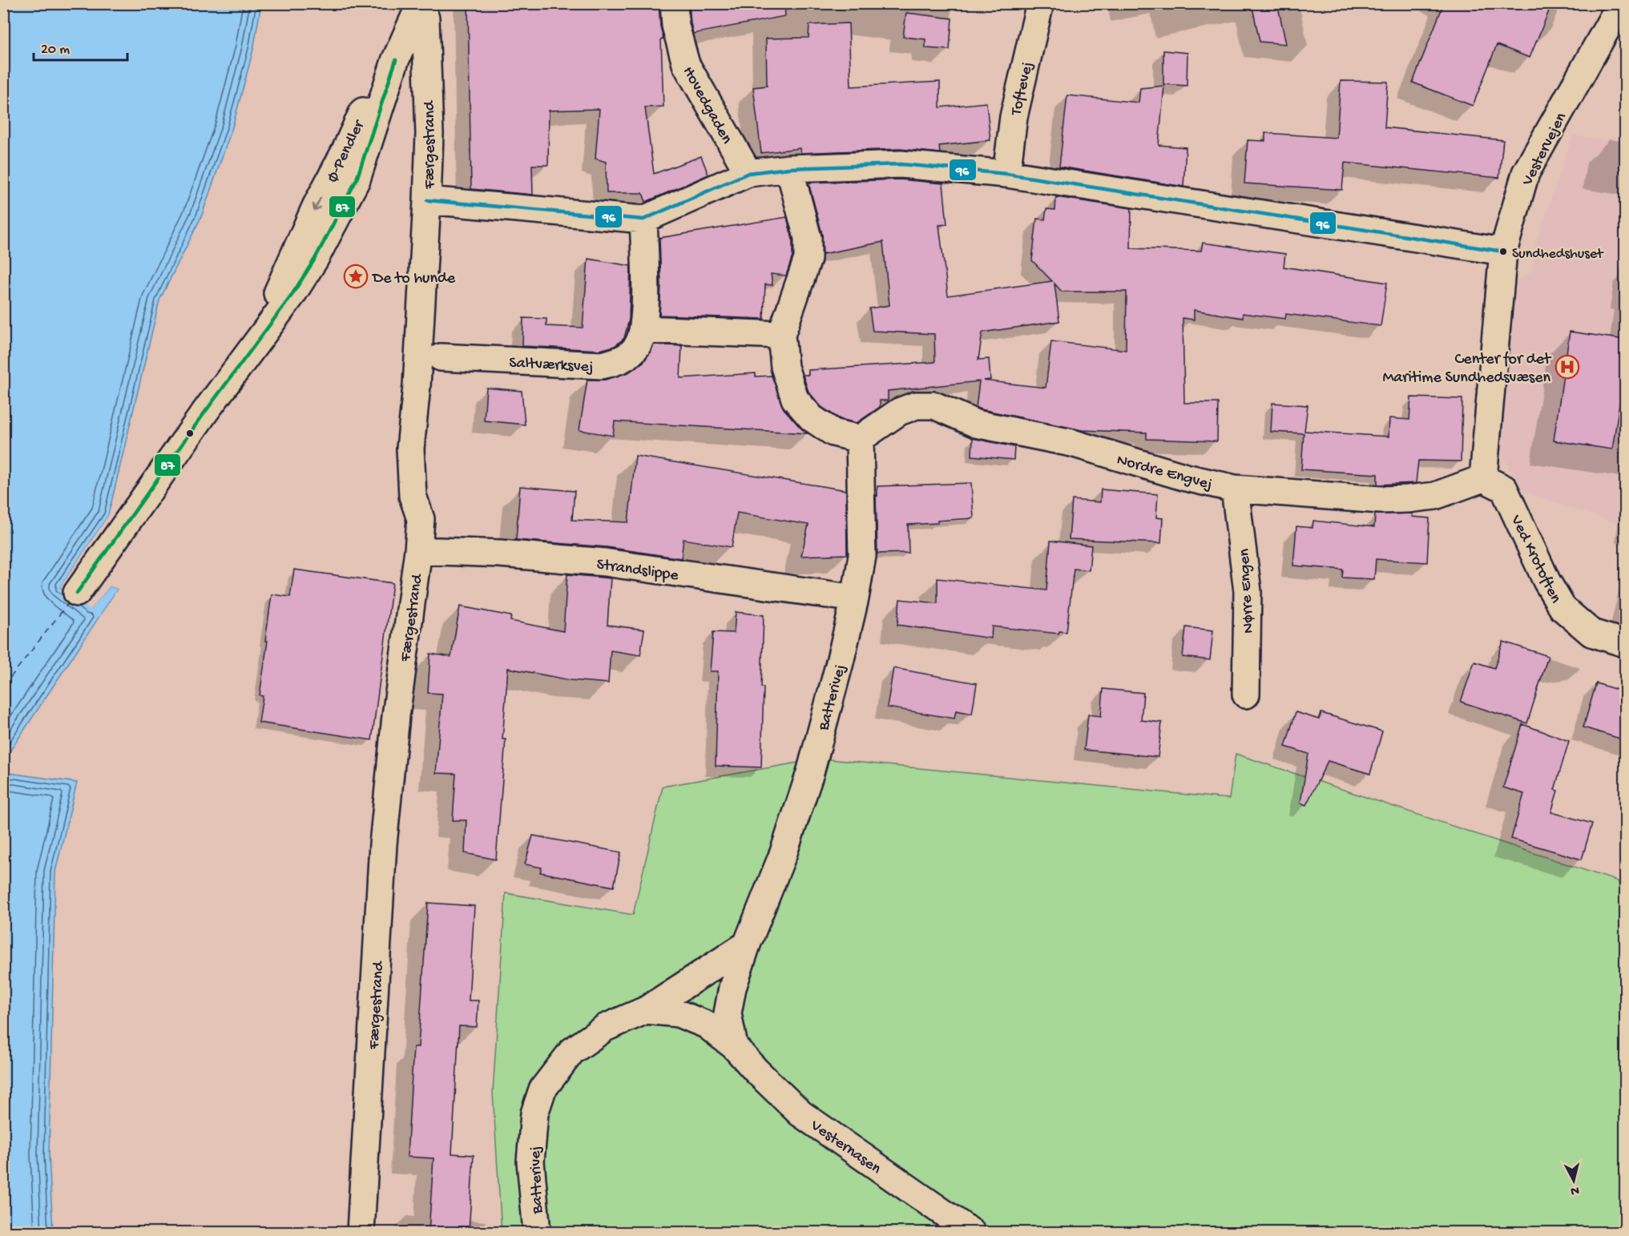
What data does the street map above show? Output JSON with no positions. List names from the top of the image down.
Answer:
{
  "streets": {
    "street": [
      "Toftevej",
      "Hovedgaden",
      "Færgestrand",
      "Vestervejen",
      "Saltværksvej",
      "Nordre Engvej",
      "Ved Krotoften",
      "Strandslippe",
      "Nørre Engen",
      "Batterivej",
      "Vesternasen"
    ]
  },
  "crossings": [
    ["Færgestrand", "Strandslippe"],
    ["Vestervejen", "Nordre Engvej"],
    ["Vestervejen", "Ved Krotoften"],
    ["Nordre Engvej", "Ved Krotoften"],
    ["Nordre Engvej", "Nørre Engen"],
    ["Nordre Engvej", "Batterivej"],
    ["Strandslippe", "Batterivej"],
    ["Batterivej", "Vesternasen"]
  ],
  "places": {
    "other": ["Sundhedshuset"],
    "place": ["De to hunde"],
    "hospital": ["Center for det Maritime Sundhedsvæsen"]
  },
  "lines": ["transit line 87", "transit line 96"],
  "scale_bar": "20 m",
  "north": "bottom"
}
